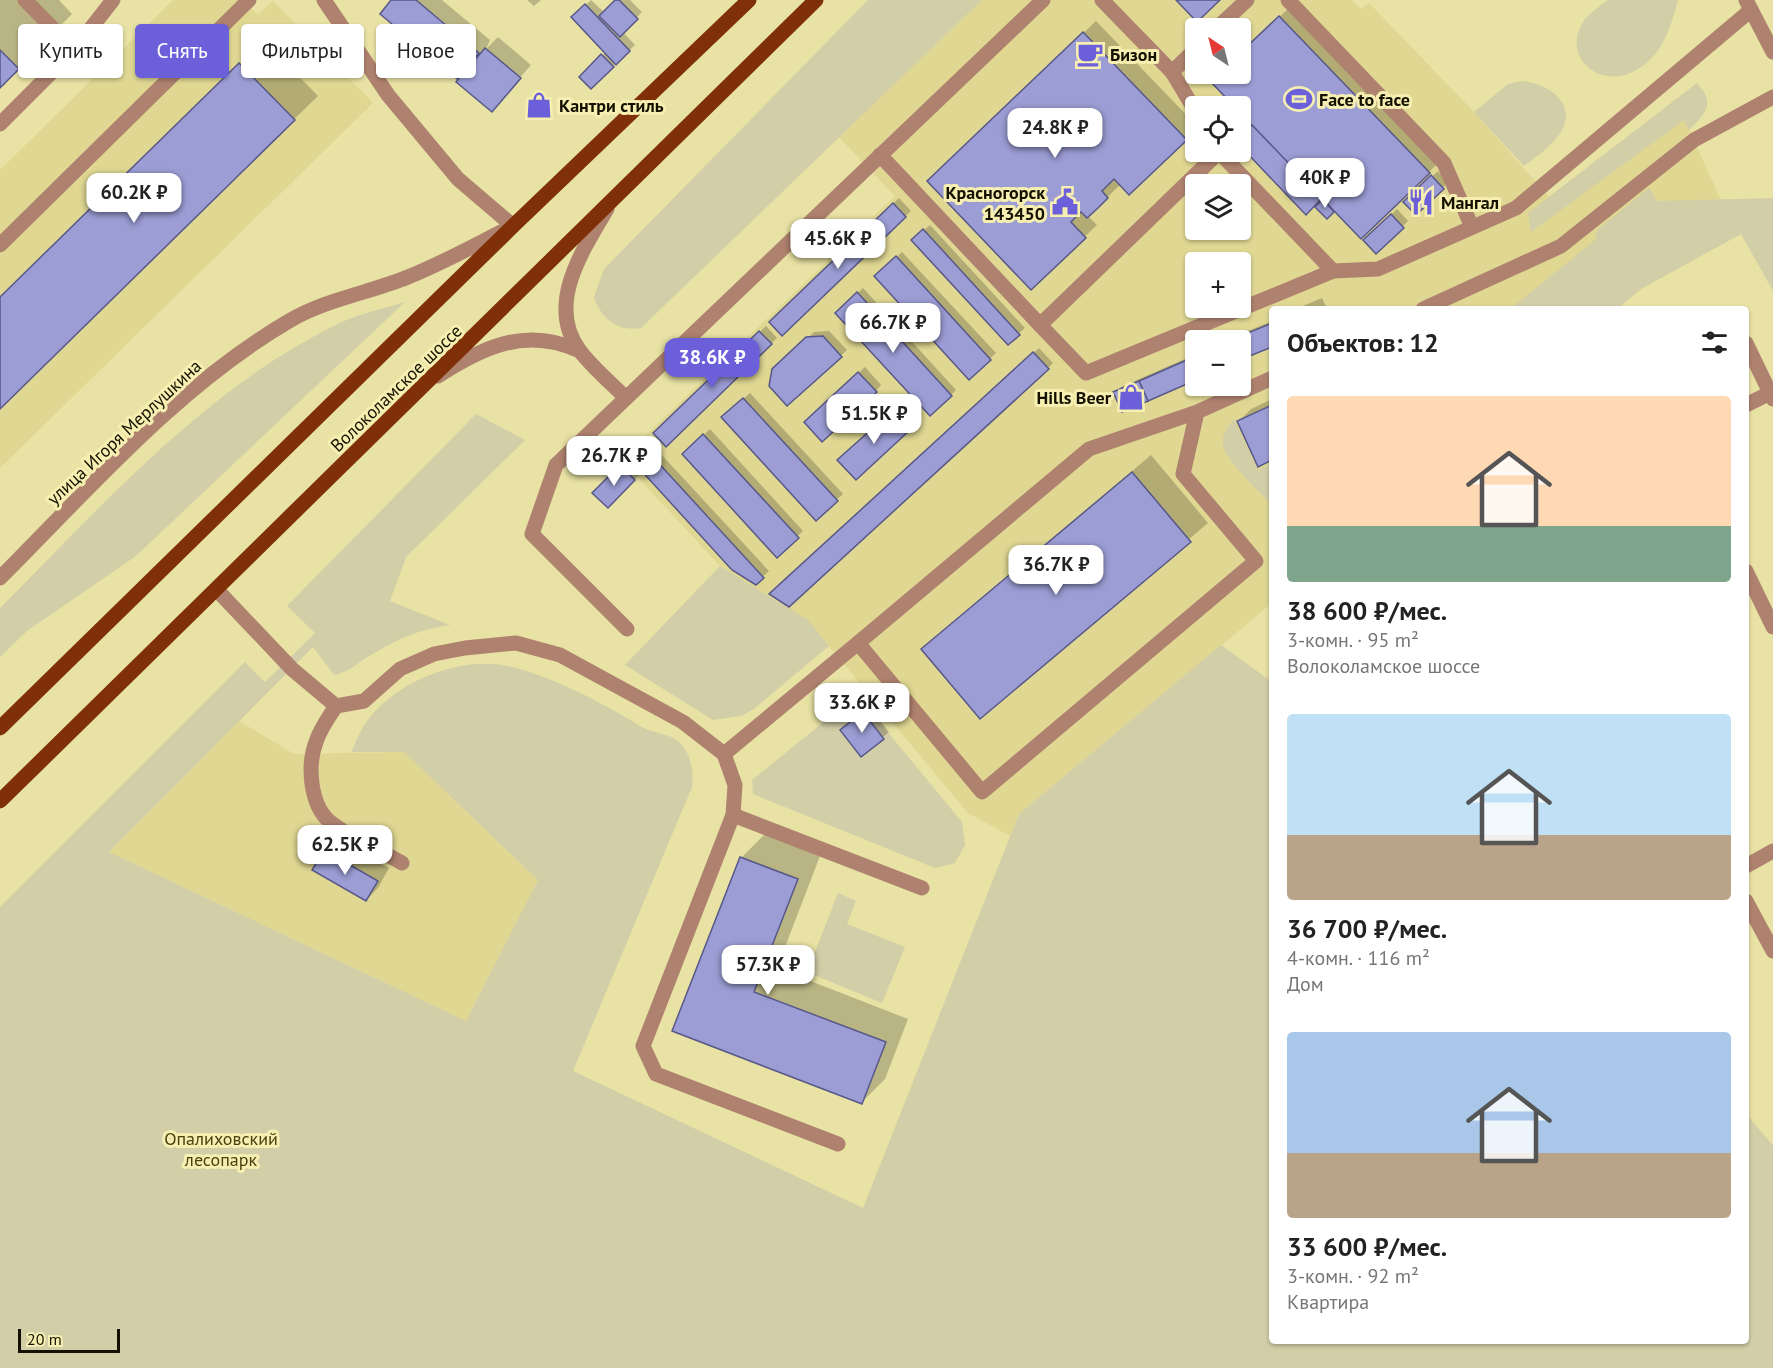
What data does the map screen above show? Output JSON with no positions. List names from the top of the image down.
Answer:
{
  "streets": {
    "main road": ["Волоколамское шоссе"],
    "street": ["улица Игоря Мерлушкина"]
  },
  "crossings": [
    ["Волоколамское шоссе", "улица Игоря Мерлушкина"]
  ],
  "parks": ["Опалиховский лесопарк"],
  "places": {
    "cafe": ["Бизон"],
    "sports": ["Face to face"],
    "shop": ["Кантри стиль", "Hills Beer"],
    "public building": ["Красногорск 143450"],
    "restaurant": ["Мангал"]
  },
  "scale_bar": "20 m",
  "north": "top left",
  "page": {
    "map_buttons": ["+", "−"],
    "chip": [
      "Купить",
      "Снять",
      "Фильтры",
      "Новое"
    ],
    "price": [
      "24.8K ₽",
      "40K ₽",
      "60.2K ₽",
      "45.6K ₽",
      "66.7K ₽",
      "38.6K ₽",
      "51.5K ₽",
      "26.7K ₽",
      "36.7K ₽",
      "33.6K ₽",
      "62.5K ₽",
      "57.3K ₽"
    ],
    "heading": "Объектов: 12",
    "list": [
      {
        "name": "38 600 ₽/мес.",
        "note": "3-комн. · 95 m² · Волоколамское шоссе"
      },
      {
        "name": "36 700 ₽/мес.",
        "note": "4-комн. · 116 m² · Дом"
      },
      {
        "name": "33 600 ₽/мес.",
        "note": "3-комн. · 92 m² · Квартира"
      }
    ],
    "scale": "20 m"
  }
}
